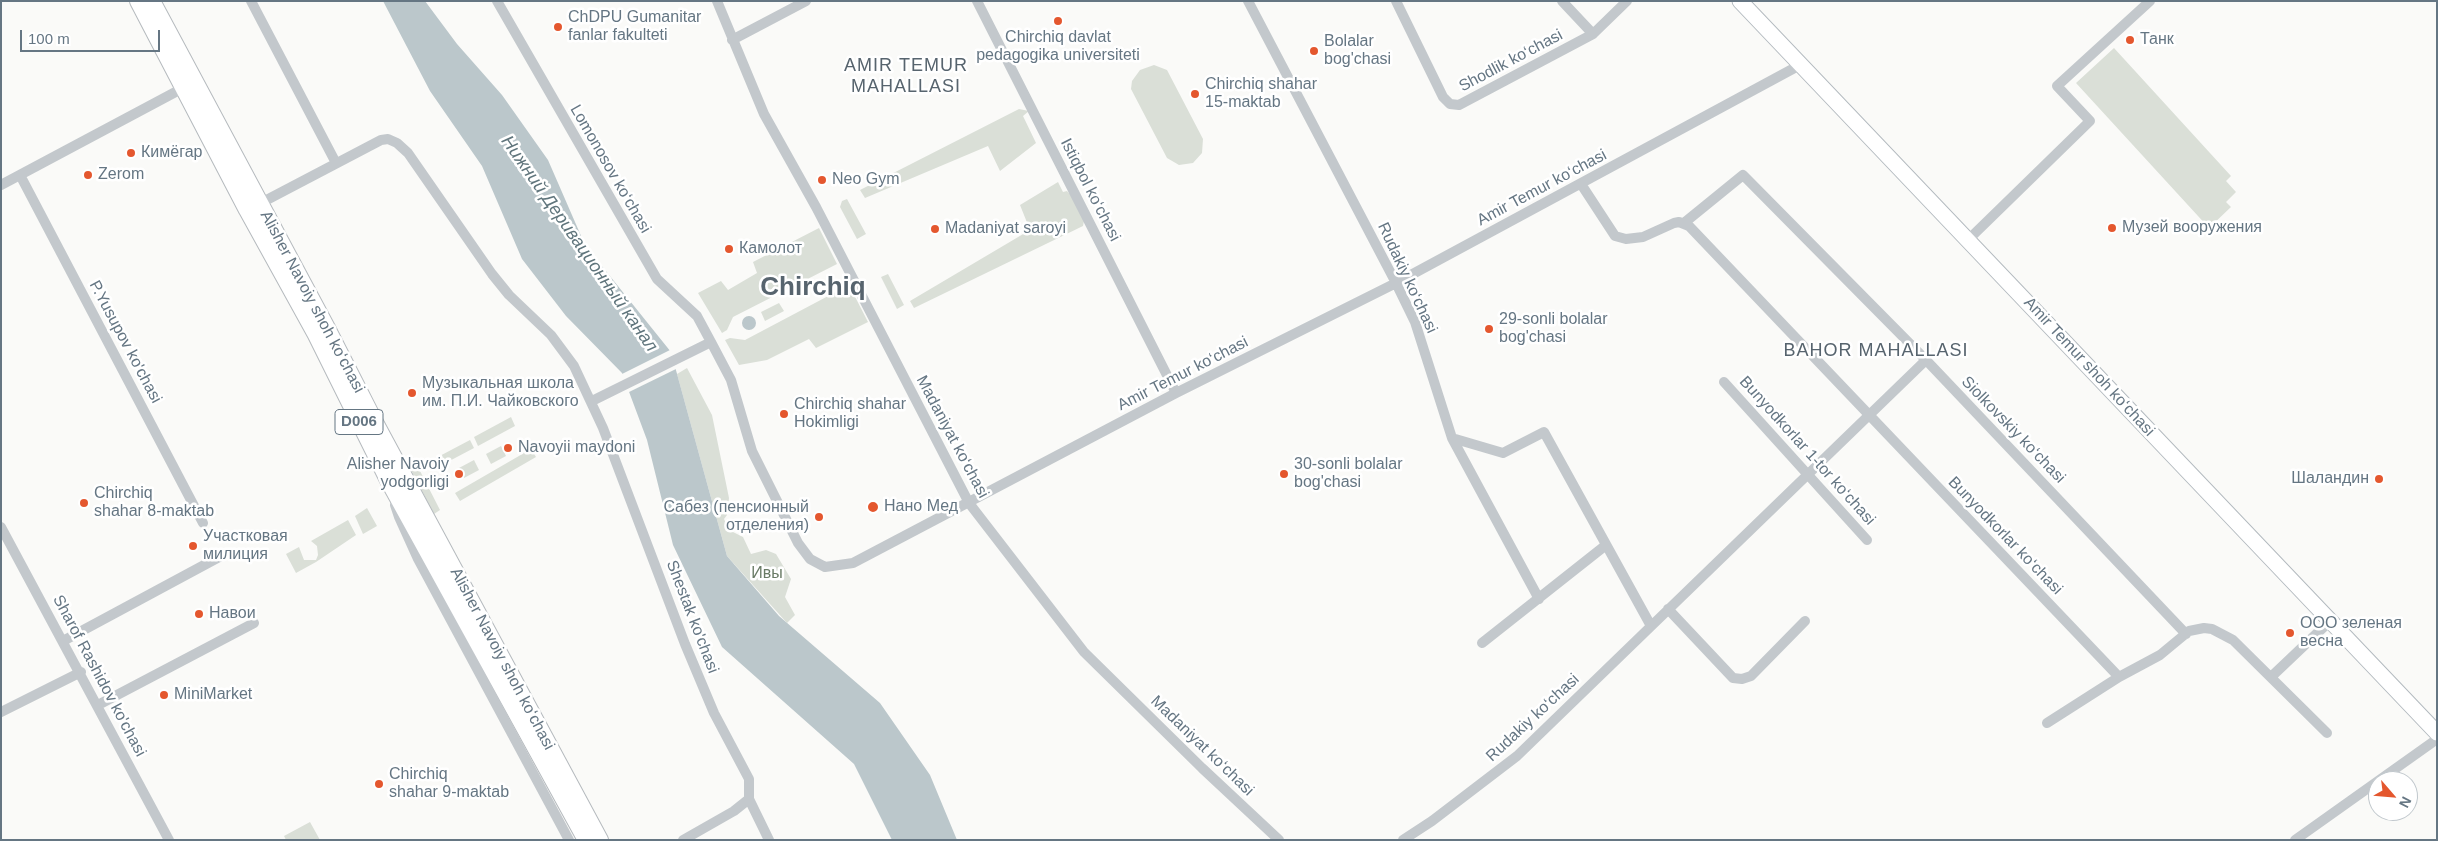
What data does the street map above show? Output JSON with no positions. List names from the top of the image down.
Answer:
{
  "streets": {
    "main road": ["Alisher Navoiy shoh koʻchasi", "Amir Temur shoh ko‘chasi", "D006"],
    "street": [
      "Shodlik ko‘chasi",
      "Lomonosov ko‘chasi",
      "Amir Temur ko‘chasi",
      "Istiqbol ko‘chasi",
      "Rudakiy ko‘chasi",
      "P.Yusupov ko'chasi",
      "Siolkovskiy ko‘chasi",
      "Madaniyat ko‘chasi",
      "Bunyodkorlar 1-tor ko‘chasi",
      "Bunyodkorlar ko‘chasi",
      "Shestak ko'chasi",
      "Sharof Rashidov ko'chasi"
    ]
  },
  "crossings": [
    ["Lomonosov ko‘chasi", "Amir Temur ko‘chasi"],
    ["Amir Temur ko‘chasi", "Istiqbol ko‘chasi"],
    ["Amir Temur ko‘chasi", "Rudakiy ko‘chasi"],
    ["Amir Temur ko‘chasi", "Amir Temur shoh ko‘chasi"],
    ["Amir Temur ko‘chasi", "Madaniyat ko‘chasi"],
    ["Alisher Navoiy shoh koʻchasi", "Shestak ko'chasi"],
    ["Siolkovskiy ko‘chasi", "Bunyodkorlar ko‘chasi"]
  ],
  "districts": ["AMIR TEMUR MAHALLASI", "Chirchiq", "BAHOR MAHALLASI"],
  "water": ["Нижний Деривационный канал"],
  "parks": ["Ивы"],
  "places": [
    "Chirchiq davlat pedagogika universiteti",
    "ChDPU Gumanitar fanlar fakulteti",
    "Танк",
    "Bolalar bog'chasi",
    "Chirchiq shahar 15-maktab",
    "Кимёгар",
    "Zerom",
    "Neo Gym",
    "Музей вооружения",
    "Madaniyat saroyi",
    "Камолот",
    "29-sonli bolalar bog'chasi",
    "Музыкальная школа им. П.И. Чайковского",
    "Chirchiq shahar Hokimligi",
    "Navoyii maydoni",
    "Alisher Navoiy yodgorligi",
    "30-sonli bolalar bog'chasi",
    "Шаландин",
    "Chirchiq shahar 8-maktab",
    "Нано Мед",
    "Сабез (пенсионный отделения)",
    "Участковая милиция",
    "Навои",
    "ООО зеленая весна",
    "MiniMarket",
    "Chirchiq shahar 9-maktab"
  ],
  "scale_bar": "100 m",
  "north": "bottom right"
}
